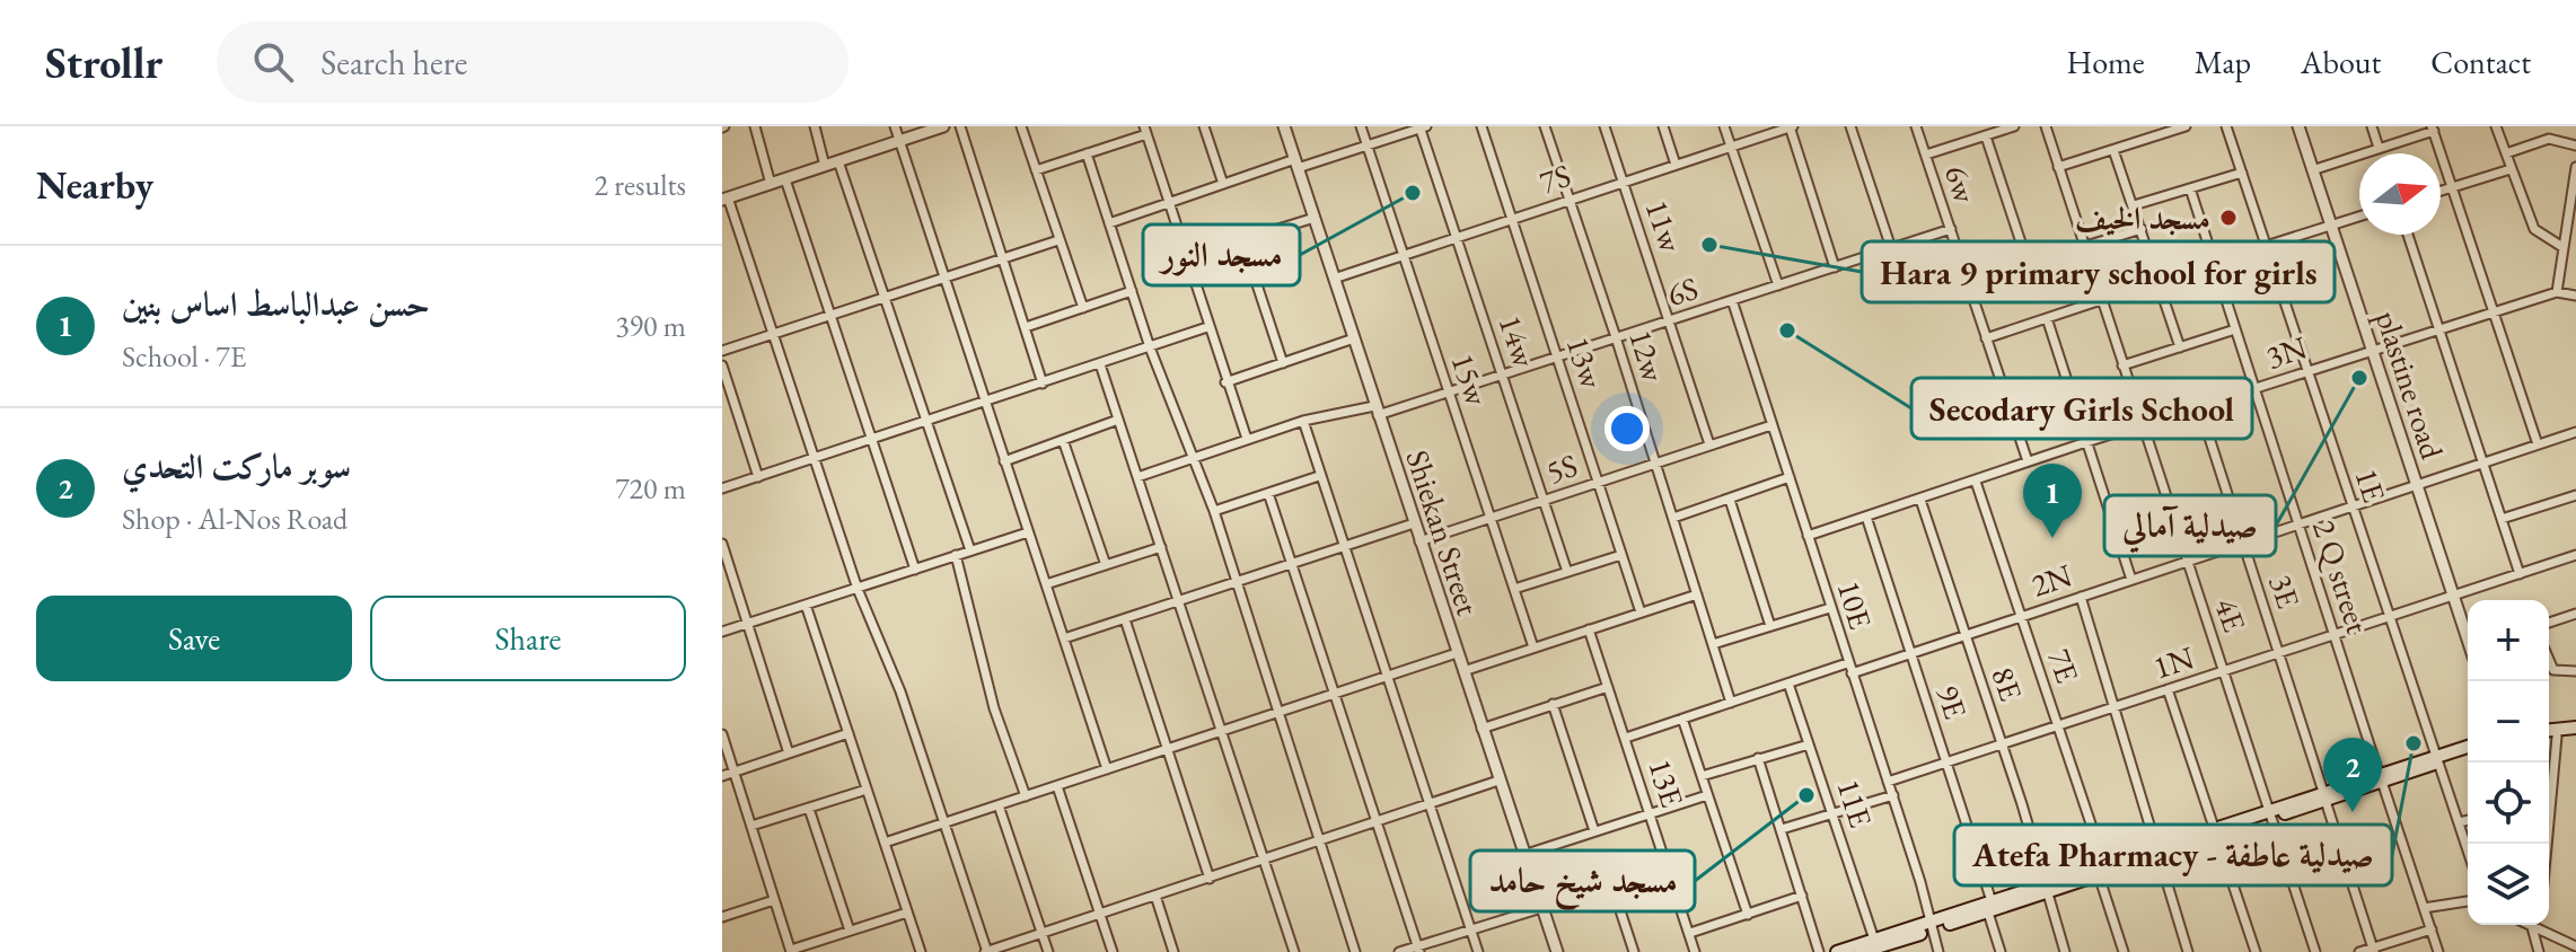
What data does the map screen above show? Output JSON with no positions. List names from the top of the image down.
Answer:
{
  "streets": {
    "street": [
      "7S",
      "6w",
      "11w",
      "6S",
      "14w",
      "3N",
      "12w",
      "13w",
      "15w",
      "plastine road",
      "5S",
      "1E",
      "Shiekan Street",
      "2 Q street",
      "2N",
      "3E",
      "10E",
      "4E",
      "1N",
      "7E",
      "8E",
      "9E",
      "13E",
      "11E"
    ]
  },
  "crossings": [
    ["7S", "11w"],
    ["7S", "14w"],
    ["7S", "12w"],
    ["7S", "13w"],
    ["7S", "15w"],
    ["7S", "Shiekan Street"],
    ["6w", "6S"],
    ["6w", "3N"],
    ["11w", "6S"],
    ["11w", "5S"],
    ["6S", "14w"],
    ["6S", "12w"],
    ["6S", "13w"],
    ["6S", "15w"],
    ["6S", "Shiekan Street"],
    ["6S", "10E"],
    ["14w", "5S"],
    ["3N", "plastine road"],
    ["3N", "1E"],
    ["3N", "2 Q street"],
    ["3N", "3E"],
    ["3N", "10E"],
    ["3N", "4E"],
    ["3N", "7E"],
    ["3N", "8E"],
    ["3N", "9E"],
    ["12w", "5S"],
    ["13w", "5S"],
    ["15w", "5S"],
    ["plastine road", "2N"],
    ["plastine road", "1N"],
    ["5S", "Shiekan Street"],
    ["5S", "10E"],
    ["1E", "2N"],
    ["1E", "1N"],
    ["2 Q street", "2N"],
    ["2 Q street", "1N"],
    ["2N", "3E"],
    ["2N", "10E"],
    ["2N", "4E"],
    ["2N", "7E"],
    ["2N", "8E"],
    ["2N", "9E"],
    ["3E", "1N"],
    ["10E", "1N"],
    ["4E", "1N"],
    ["1N", "7E"],
    ["1N", "8E"],
    ["1N", "9E"]
  ],
  "places": [
    "مسجد النور",
    "مسجد الخيف",
    "Hara 9 primary school for girls",
    "Secodary Girls School",
    "صيدلية آمالي",
    "Atefa Pharmacy - صيدلية عاطفة",
    "مسجد شيخ حامد"
  ],
  "north": "right",
  "page": {
    "header": "Strollr",
    "search": "Search here",
    "nav": [
      "Home",
      "Map",
      "About",
      "Contact"
    ],
    "heading": ["Nearby", "2 results"],
    "list": [
      {
        "mark": "1",
        "name": "حسن عبدالباسط اساس بنين",
        "note": "School · 7E",
        "value": "390 m"
      },
      {
        "mark": "2",
        "name": "سوبر ماركت التحدي",
        "note": "Shop · Al-Nos Road",
        "value": "720 m"
      }
    ],
    "pins": ["1", "2"],
    "buttons": ["Save", "Share"],
    "map_buttons": ["+", "−"]
  }
}
